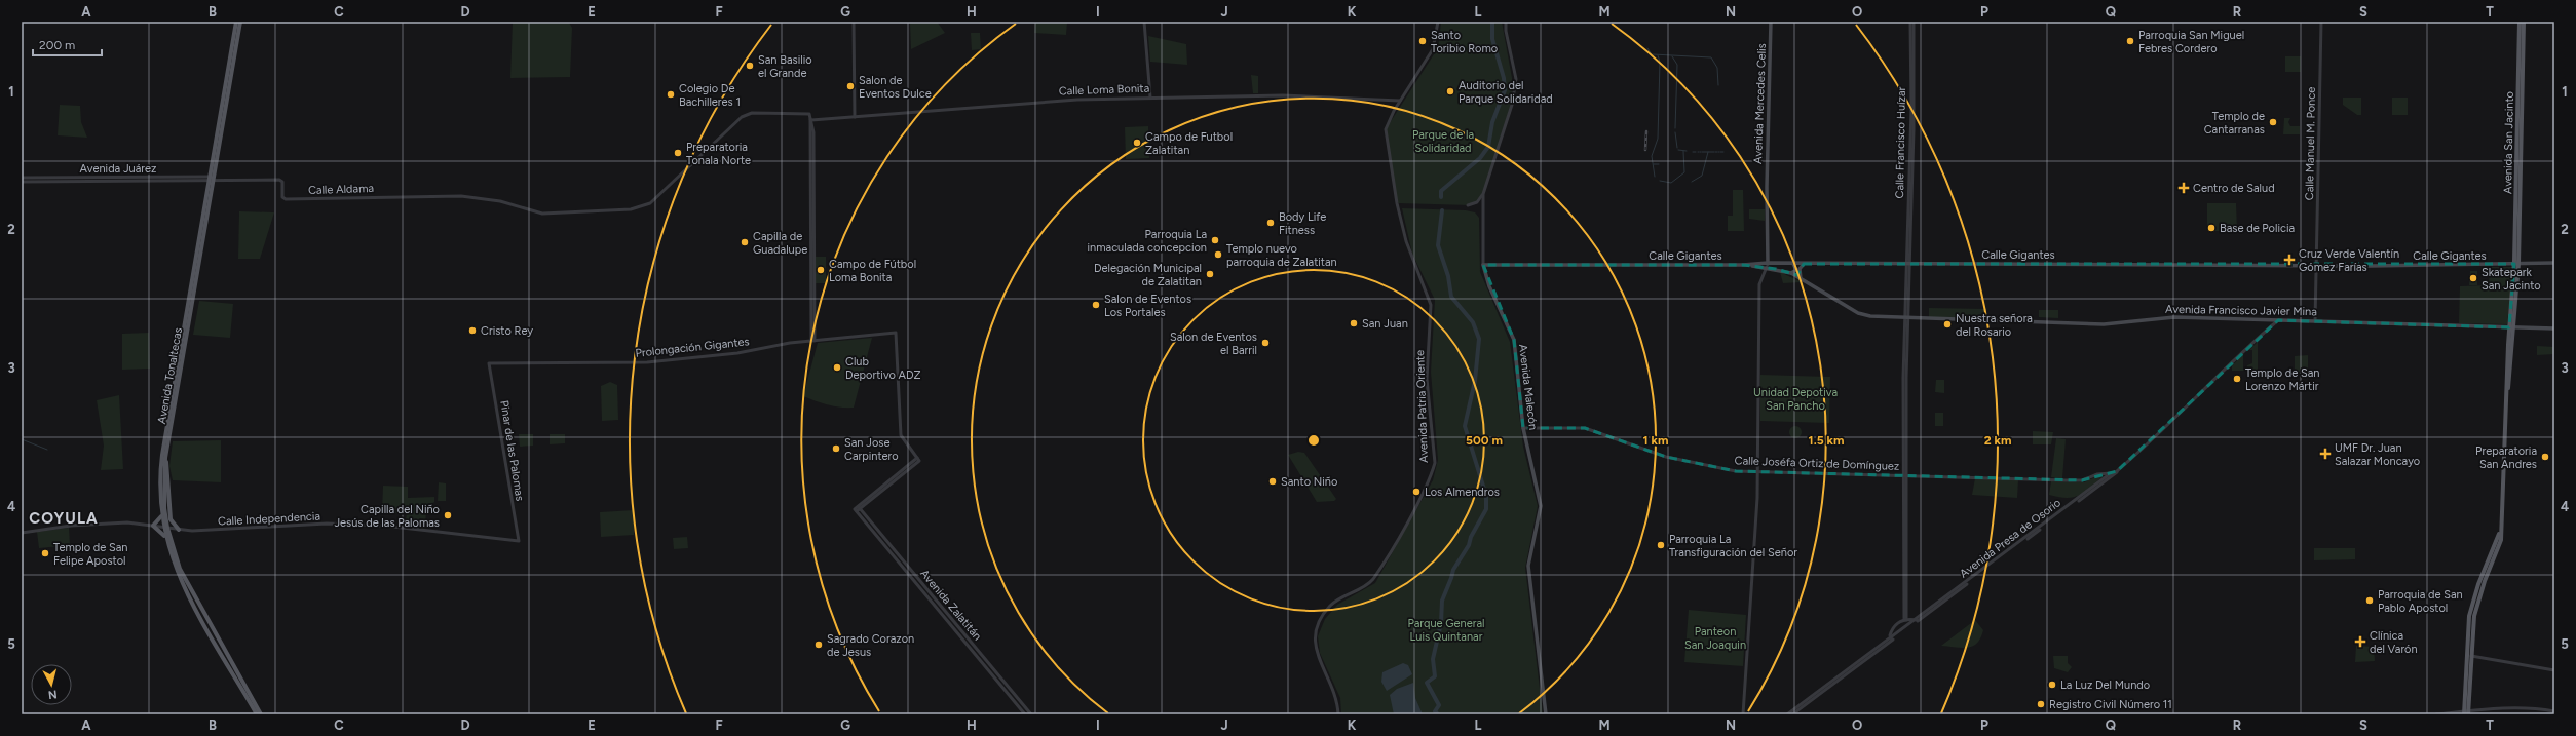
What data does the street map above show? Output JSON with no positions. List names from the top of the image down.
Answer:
{
  "streets": {
    "main road": [
      "Avenida Mercedes Celis",
      "Avenida San Jacinto",
      "Calle Gigantes",
      "Avenida Francisco Javier Mina",
      "Avenida Tonaltecas",
      "Avenida Malecón"
    ],
    "street": [
      "Calle Loma Bonita",
      "Calle Francisco Huízar",
      "Calle Manuel M. Ponce",
      "Avenida Juárez",
      "Calle Aldama",
      "Prolongación Gigantes",
      "Avenida Patria Oriente",
      "Pinar de las Palomas",
      "Calle Joséfa Ortiz de Domínguez",
      "Calle Independencia",
      "Avenida Presa de Osorio",
      "Avenida Zalatitán"
    ]
  },
  "crossings": [
    ["Calle Loma Bonita", "Calle Aldama"],
    ["Calle Loma Bonita", "Avenida Patria Oriente"],
    ["Avenida Mercedes Celis", "Calle Gigantes"],
    ["Avenida Mercedes Celis", "Avenida Francisco Javier Mina"],
    ["Calle Francisco Huízar", "Calle Gigantes"],
    ["Calle Francisco Huízar", "Avenida Francisco Javier Mina"],
    ["Calle Francisco Huízar", "Calle Joséfa Ortiz de Domínguez"],
    ["Calle Francisco Huízar", "Avenida Presa de Osorio"],
    ["Avenida San Jacinto", "Calle Gigantes"],
    ["Calle Manuel M. Ponce", "Calle Gigantes"],
    ["Calle Manuel M. Ponce", "Avenida Francisco Javier Mina"],
    ["Avenida Juárez", "Calle Aldama"],
    ["Avenida Juárez", "Avenida Tonaltecas"],
    ["Calle Aldama", "Avenida Tonaltecas"],
    ["Calle Gigantes", "Avenida Francisco Javier Mina"],
    ["Calle Gigantes", "Avenida Malecón"],
    ["Avenida Francisco Javier Mina", "Avenida Presa de Osorio"],
    ["Prolongación Gigantes", "Pinar de las Palomas"],
    ["Prolongación Gigantes", "Avenida Zalatitán"],
    ["Avenida Tonaltecas", "Calle Independencia"],
    ["Avenida Malecón", "Calle Joséfa Ortiz de Domínguez"],
    ["Pinar de las Palomas", "Calle Independencia"],
    ["Calle Joséfa Ortiz de Domínguez", "Avenida Presa de Osorio"]
  ],
  "districts": ["COYULA"],
  "parks": [
    "Parque de la Solidaridad",
    "Unidad Depotiva San Pancho",
    "Parque General Luis Quintanar",
    "Panteon San Joaquin"
  ],
  "places": {
    "other": [
      "Santo Toribio Romo",
      "Parroquia San Miguel Febres Cordero",
      "San Basilio el Grande",
      "Salon de Eventos Dulce",
      "Auditorio del Parque Solidaridad",
      "Colegio De Bachilleres 1",
      "Templo de Cantarranas",
      "Campo de Futbol Zalatitan",
      "Preparatoria Tonala Norte",
      "Body Life Fitness",
      "Base de Policia",
      "Parroquia La inmaculada concepcion",
      "Capilla de Guadalupe",
      "Templo nuevo parroquia de Zalatitan",
      "Campo de Fútbol Loma Bonita",
      "Delegación Municipal de Zalatitan",
      "Skatepark San Jacinto",
      "Salon de Eventos Los Portales",
      "San Juan",
      "Nuestra señora del Rosario",
      "Cristo Rey",
      "Salon de Eventos el Barril",
      "Club Deportivo ADZ",
      "Templo de San Lorenzo Mártir",
      "San Jose Carpintero",
      "Preparatoria San Andres",
      "Santo Niño",
      "Los Almendros",
      "Capilla del Niño Jesús de las Palomas",
      "Parroquia La Transfiguración del Señor",
      "Templo de San Felipe Apostol",
      "Parroquia de San Pablo Apostol",
      "Sagrado Corazon de Jesus",
      "La Luz Del Mundo",
      "Registro Civil Número 11"
    ],
    "health": [
      "Centro de Salud",
      "Cruz Verde Valentín Gómez Farías",
      "UMF Dr. Juan Salazar Moncayo",
      "Clínica del Varón"
    ]
  },
  "scale_bar": "200 m",
  "north": "bottom",
  "grid": {
    "columns": [
      "A",
      "B",
      "C",
      "D",
      "E",
      "F",
      "G",
      "H",
      "I",
      "J",
      "K",
      "L",
      "M",
      "N",
      "O",
      "P",
      "Q",
      "R",
      "S",
      "T"
    ],
    "rows": [
      "1",
      "2",
      "3",
      "4",
      "5"
    ]
  },
  "rings": [
    "500 m",
    "1 km",
    "1.5 km",
    "2 km"
  ]
}
